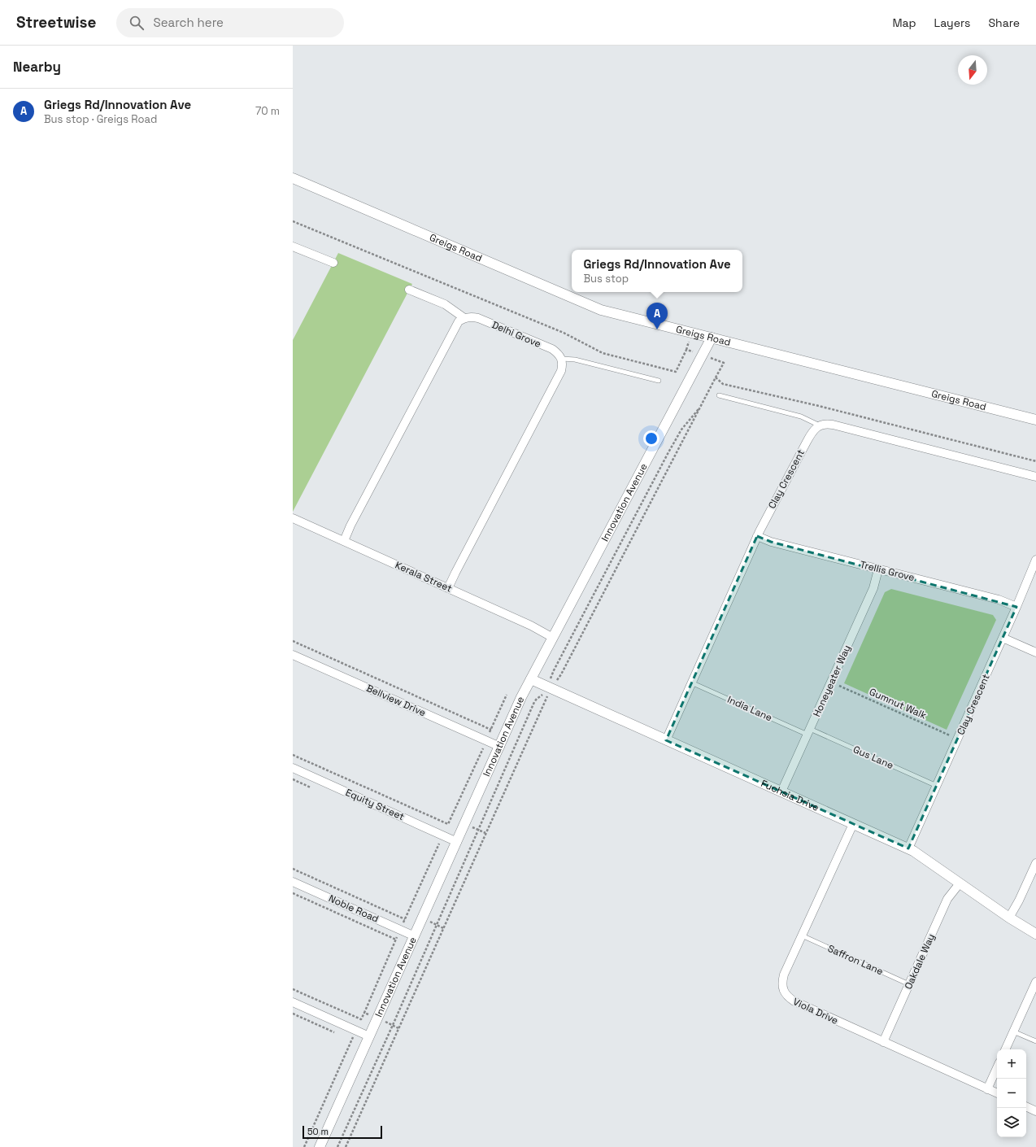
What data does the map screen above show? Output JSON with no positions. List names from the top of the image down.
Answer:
{
  "streets": {
    "street": [
      "Greigs Road",
      "Delhi Grove",
      "Clay Crescent",
      "Innovation Avenue",
      "Trellis Grove",
      "Kerala Street",
      "Honeyeater Way",
      "Bellview Drive",
      "Fuchsia Drive",
      "Equity Street",
      "Noble Road",
      "Oakdale Way",
      "Viola Drive"
    ],
    "lane": ["India Lane", "Gus Lane", "Saffron Lane"],
    "path": ["Gumnut Walk"]
  },
  "crossings": [
    ["Greigs Road", "Innovation Avenue"],
    ["Clay Crescent", "Trellis Grove"],
    ["Clay Crescent", "Gumnut Walk"],
    ["Clay Crescent", "India Lane"],
    ["Clay Crescent", "Gus Lane"],
    ["Clay Crescent", "Fuchsia Drive"],
    ["Innovation Avenue", "Kerala Street"],
    ["Innovation Avenue", "Bellview Drive"],
    ["Innovation Avenue", "Fuchsia Drive"],
    ["Innovation Avenue", "Equity Street"],
    ["Innovation Avenue", "Noble Road"],
    ["Trellis Grove", "Honeyeater Way"],
    ["Honeyeater Way", "Gumnut Walk"],
    ["Honeyeater Way", "India Lane"],
    ["Honeyeater Way", "Gus Lane"],
    ["Honeyeater Way", "Fuchsia Drive"],
    ["India Lane", "Gus Lane"],
    ["Fuchsia Drive", "Oakdale Way"],
    ["Fuchsia Drive", "Viola Drive"],
    ["Saffron Lane", "Oakdale Way"],
    ["Saffron Lane", "Viola Drive"],
    ["Oakdale Way", "Viola Drive"]
  ],
  "scale_bar": "50 m",
  "north": "bottom",
  "page": {
    "header": "Streetwise",
    "search": "Search here",
    "nav": ["Map", "Layers", "Share"],
    "heading": "Nearby",
    "list": [
      {
        "mark": "A",
        "name": "Griegs Rd/Innovation Ave",
        "note": "Bus stop · Greigs Road",
        "value": "70 m"
      }
    ],
    "popup": ["Griegs Rd/Innovation Ave", "Bus stop"],
    "pins": "A",
    "map_buttons": ["+", "−"],
    "scale": "50 m"
  }
}
